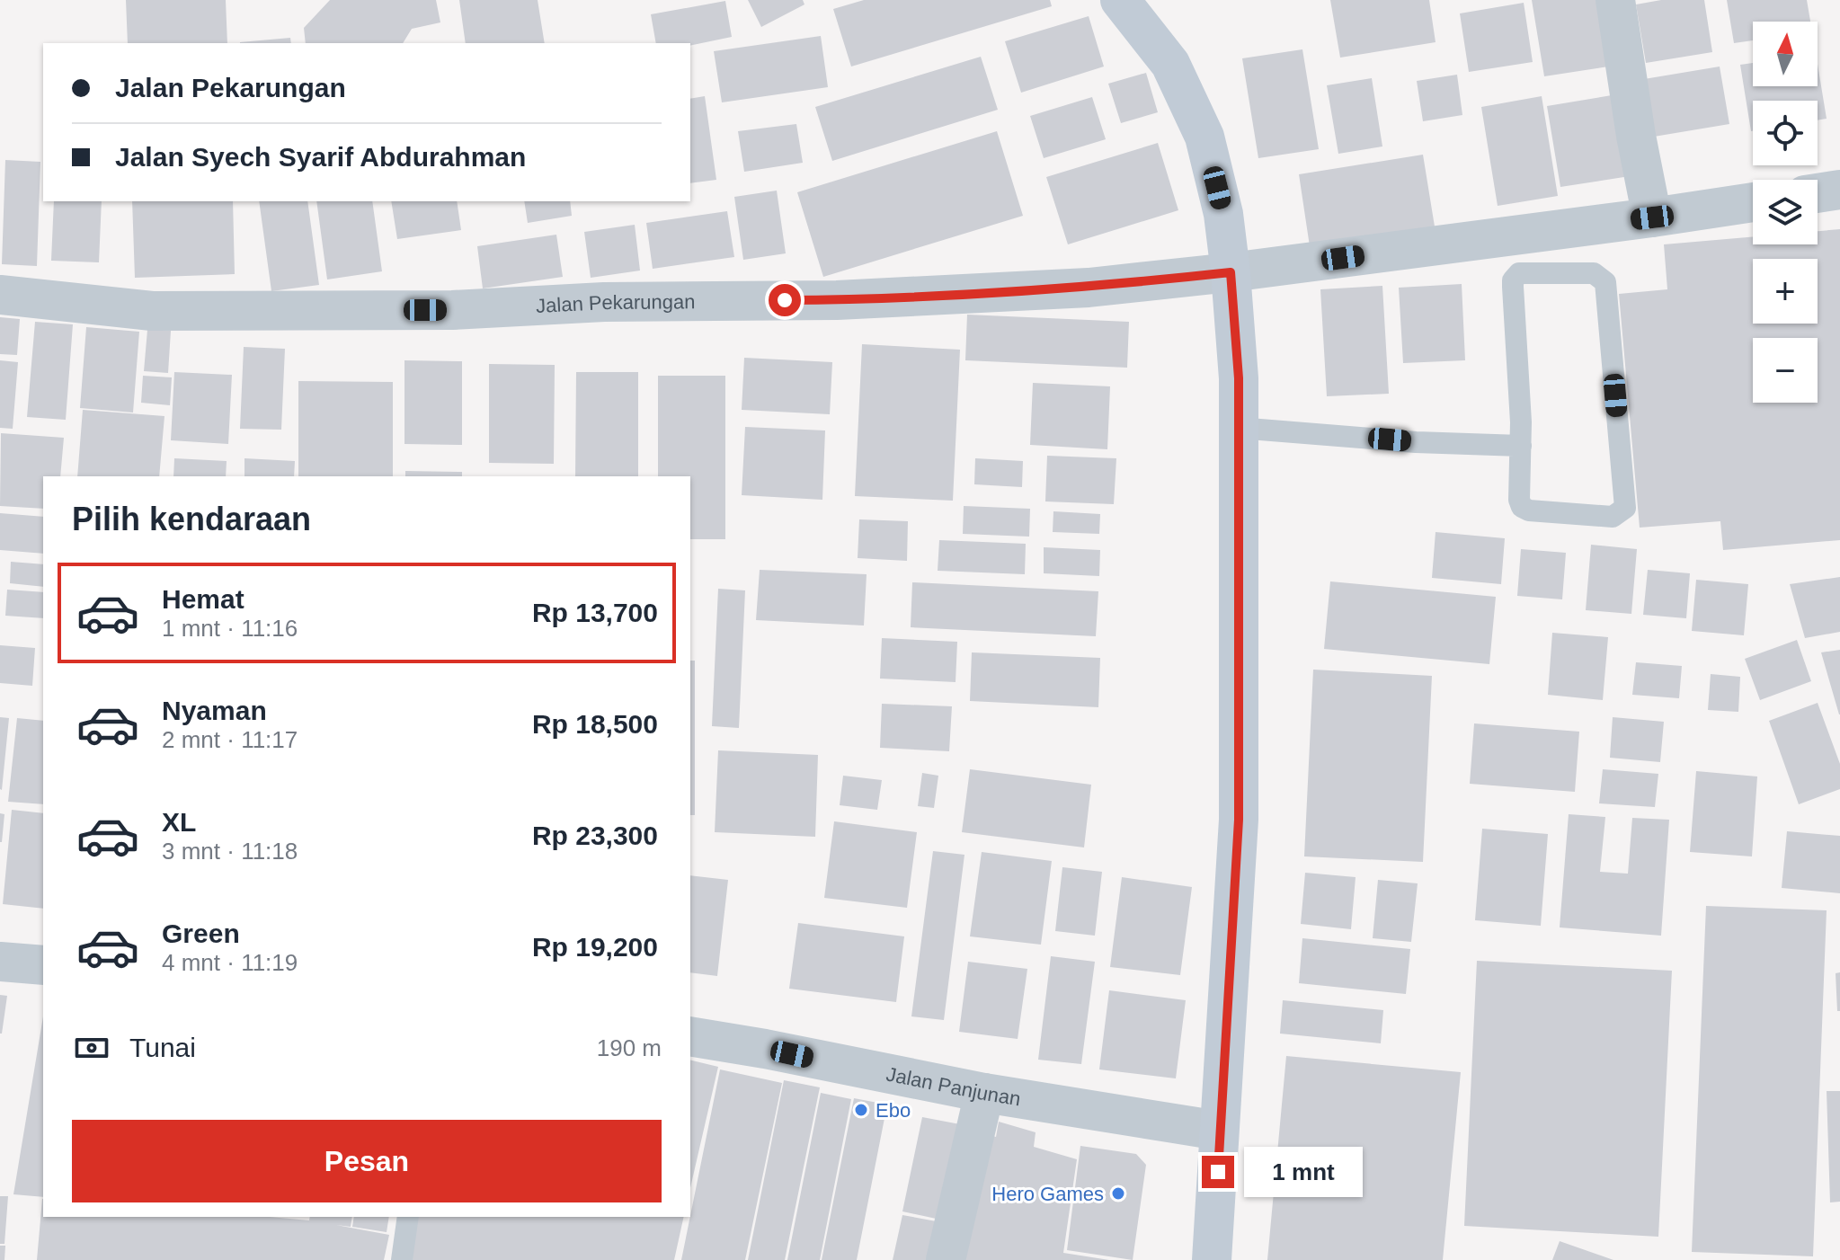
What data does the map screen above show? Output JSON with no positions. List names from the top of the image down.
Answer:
{
  "streets": {
    "street": ["Jalan Pekarungan", "Jalan Panjunan"]
  },
  "places": ["Ebo", "Hero Games"],
  "north": "top",
  "page": {
    "map_buttons": ["+", "−"],
    "banner": ["Jalan Pekarungan", "Jalan Syech Syarif Abdurahman"],
    "heading": "Pilih kendaraan",
    "list": [
      {
        "name": "Hemat",
        "note": "1 mnt · 11:16",
        "value": "Rp 13,700"
      },
      {
        "name": "Nyaman",
        "note": "2 mnt · 11:17",
        "value": "Rp 18,500"
      },
      {
        "name": "XL",
        "note": "3 mnt · 11:18",
        "value": "Rp 23,300"
      },
      {
        "name": "Green",
        "note": "4 mnt · 11:19",
        "value": "Rp 19,200"
      }
    ],
    "pay": ["Tunai", "190 m"],
    "buttons": "Pesan",
    "bubble": "1 mnt"
  }
}
